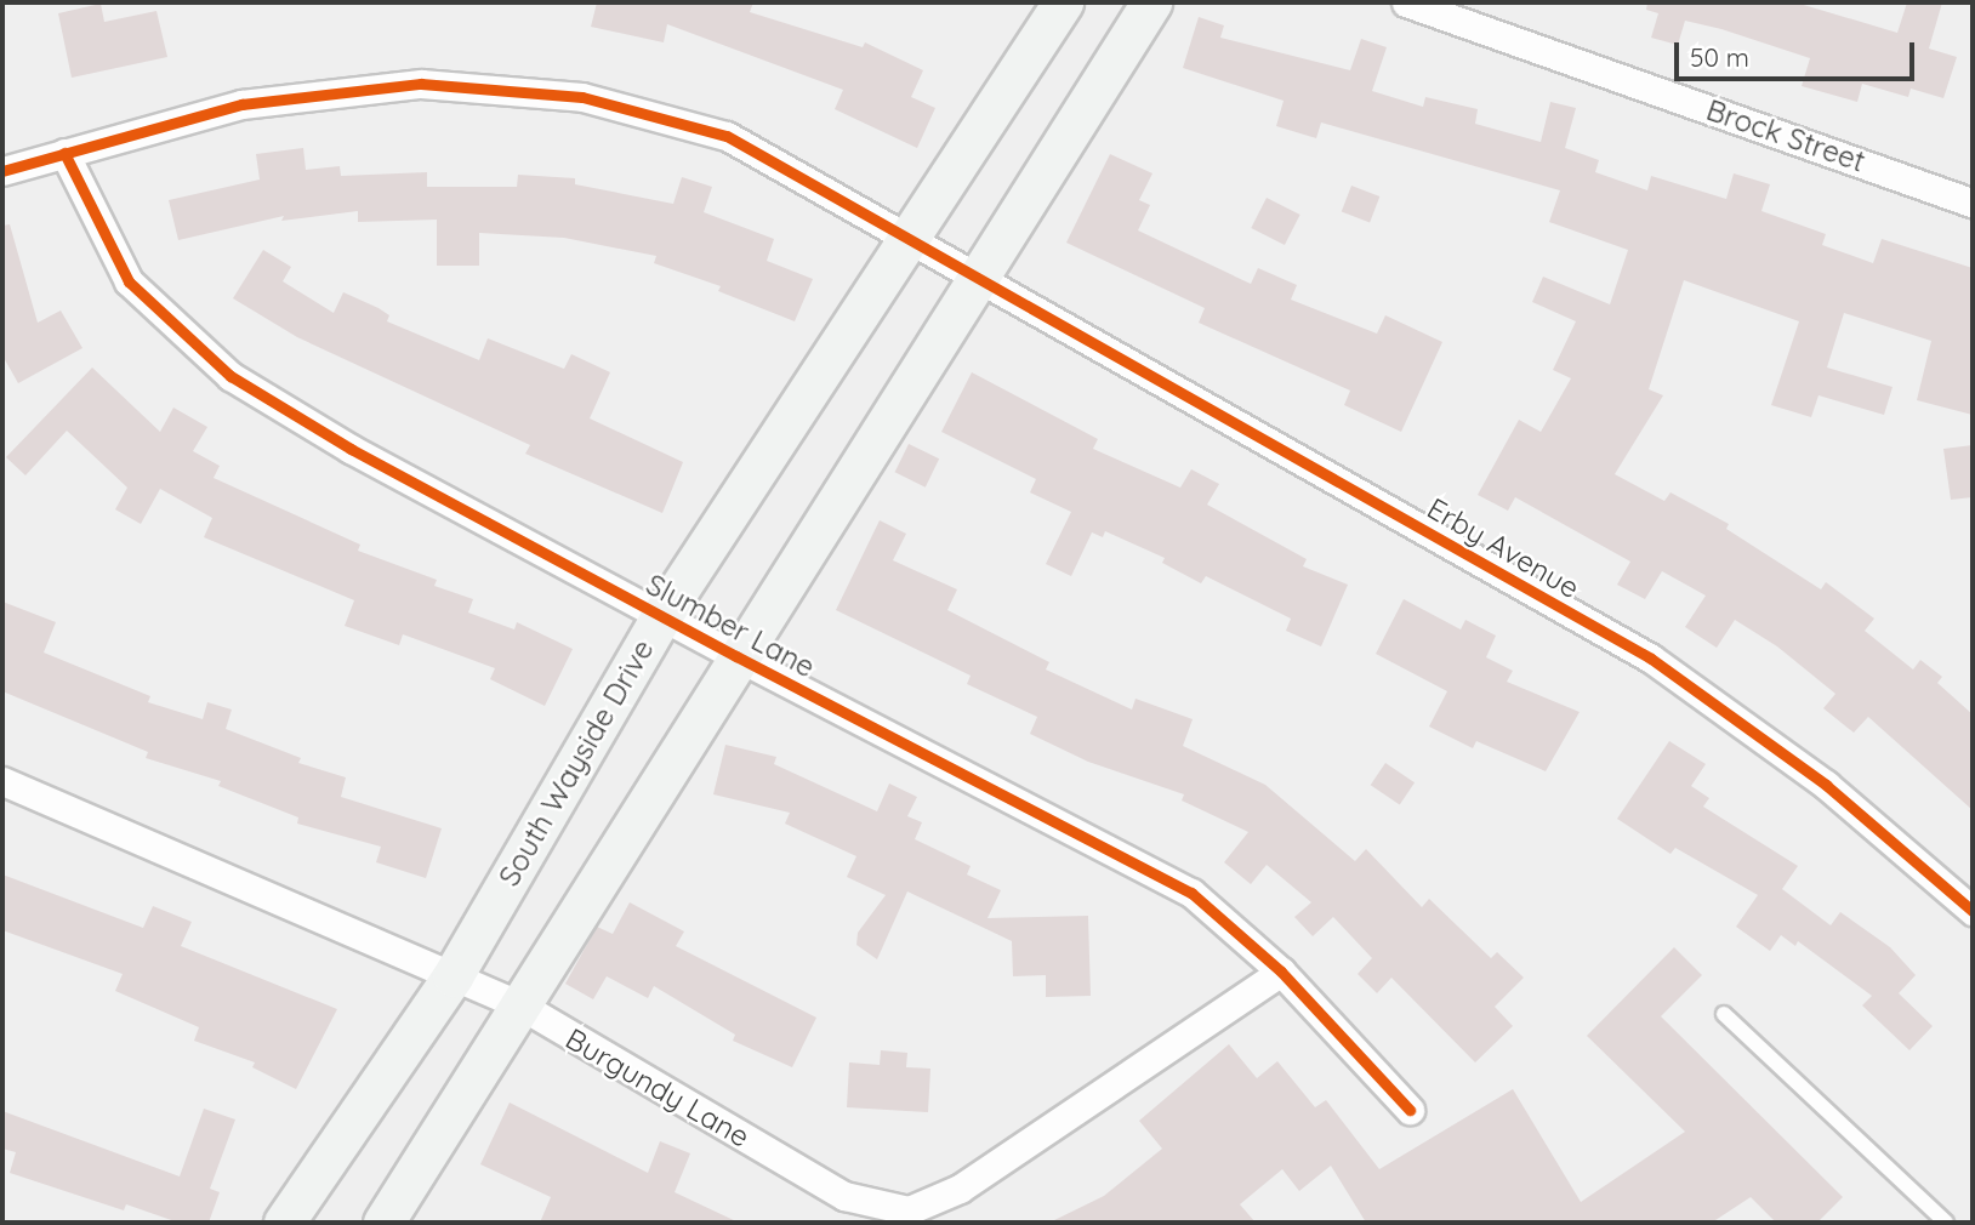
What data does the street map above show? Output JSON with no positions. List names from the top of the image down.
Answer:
{
  "streets": {
    "main road": ["South Wayside Drive"],
    "street": [
      "Brock Street",
      "Erby Avenue",
      "Slumber Lane",
      "Burgundy Lane"
    ]
  },
  "crossings": [
    ["Erby Avenue", "Slumber Lane"],
    ["Erby Avenue", "South Wayside Drive"],
    ["Slumber Lane", "South Wayside Drive"],
    ["Slumber Lane", "Burgundy Lane"],
    ["South Wayside Drive", "Burgundy Lane"]
  ],
  "scale_bar": "50 m"
}
